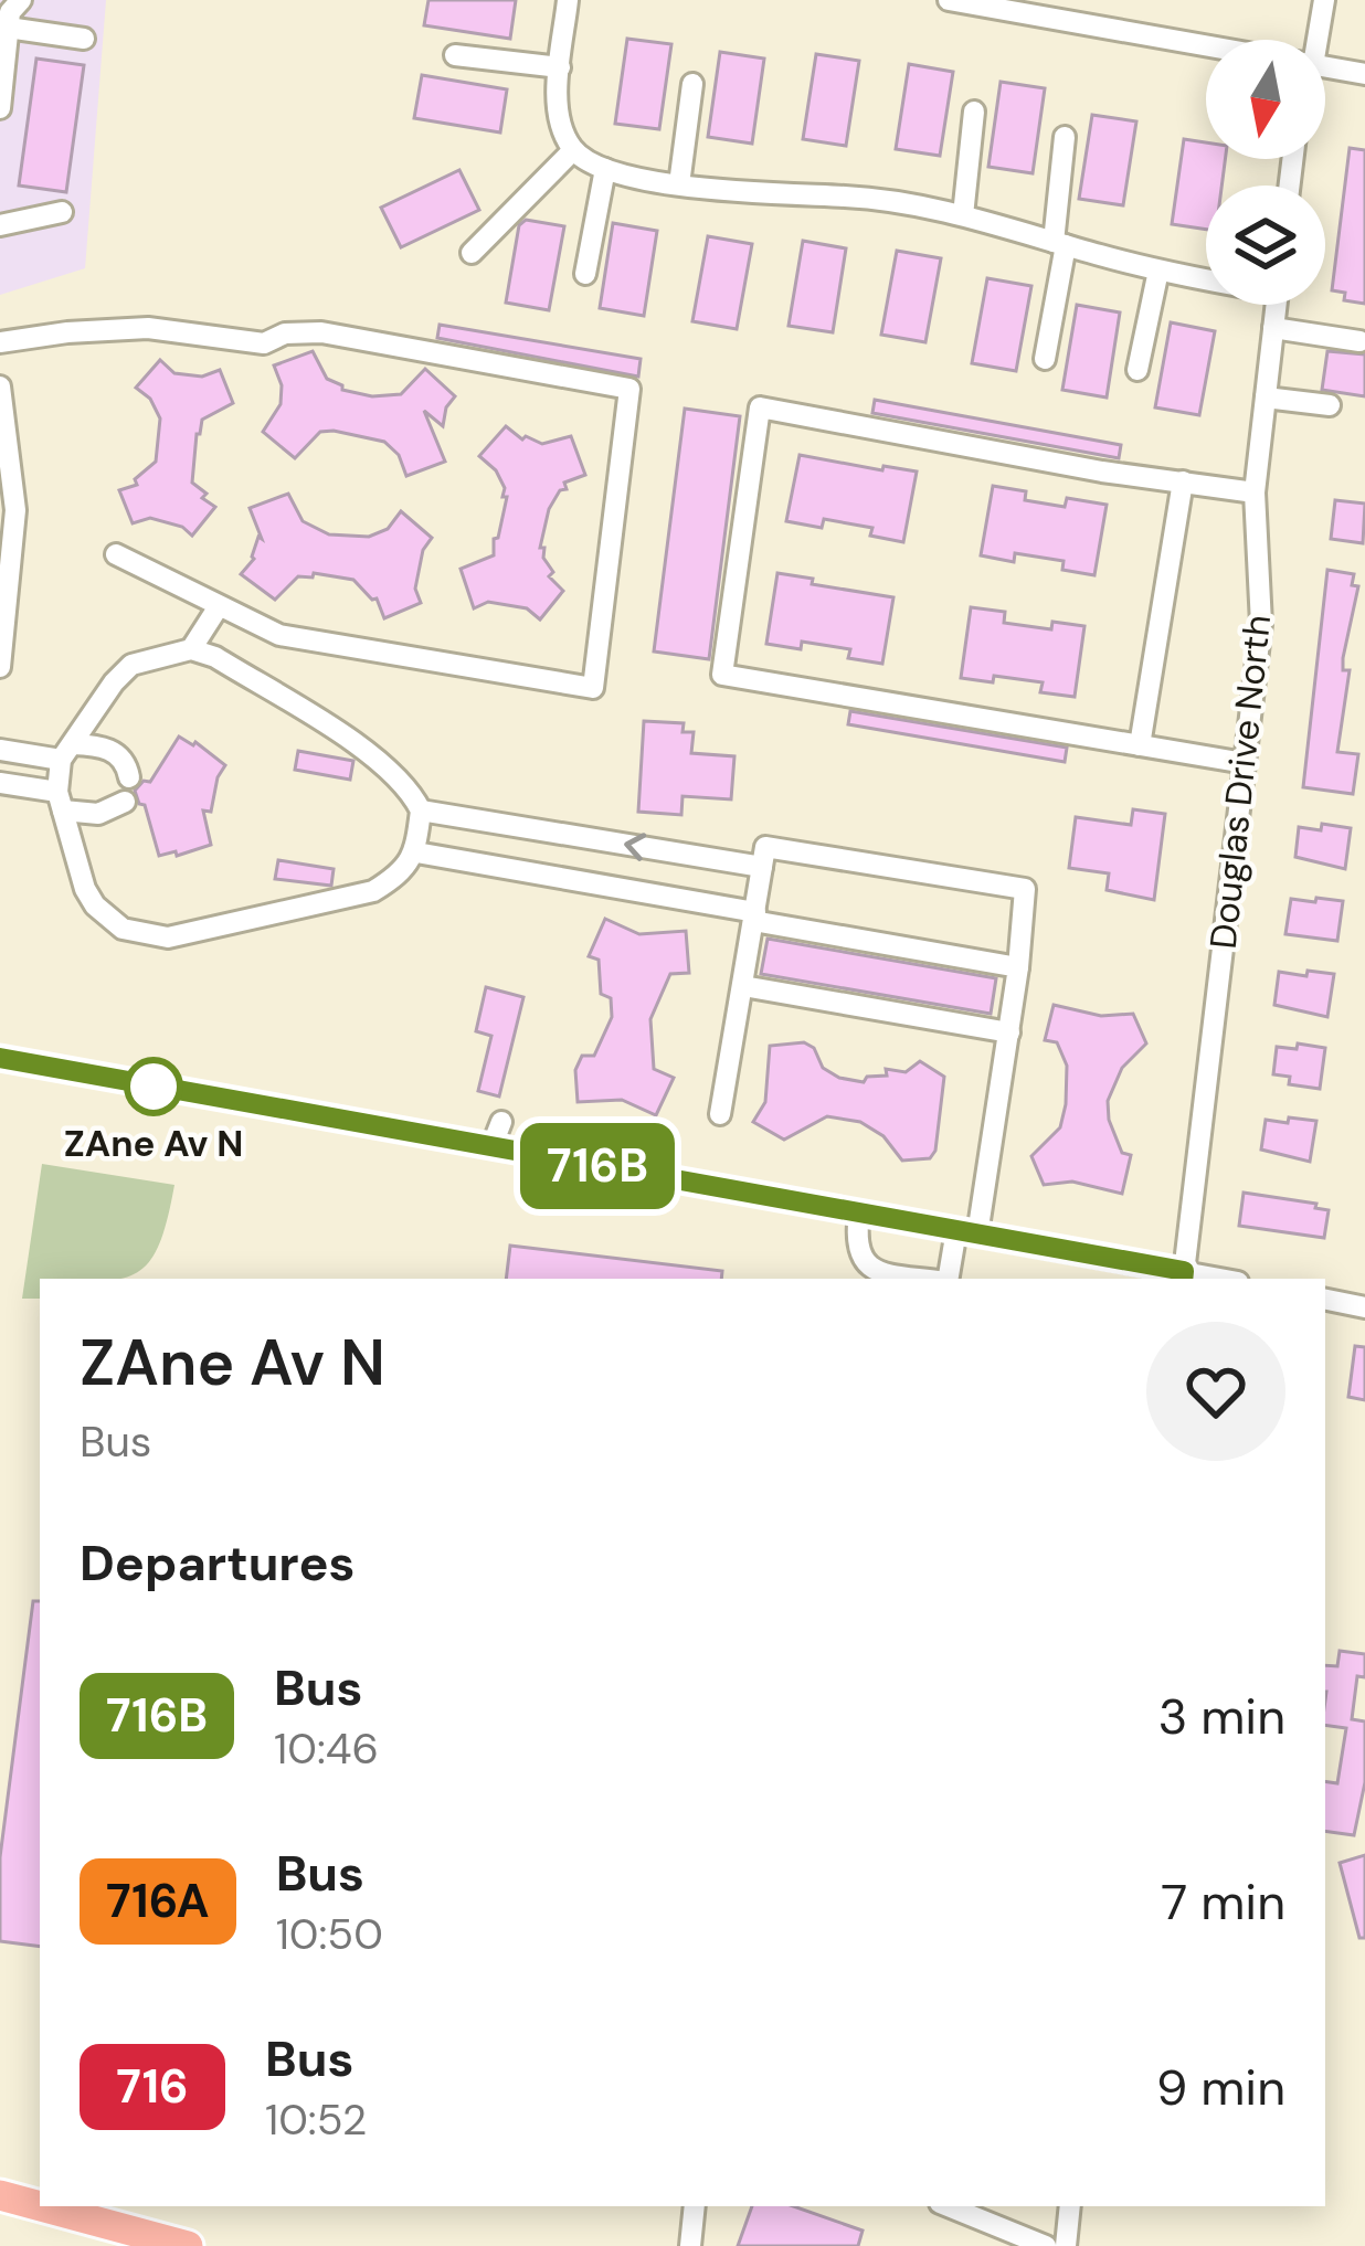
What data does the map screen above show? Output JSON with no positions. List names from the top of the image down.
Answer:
{
  "streets": {
    "street": ["Douglas Drive North"]
  },
  "places": ["ZAne Av N"],
  "lines": ["bus line 716B"],
  "north": "bottom",
  "page": {
    "on_map": "716B",
    "heading": [
      ["ZAne Av N", "Bus"],
      "Departures"
    ],
    "list": [
      {
        "mark": "716B",
        "name": "Bus",
        "note": "10:46",
        "value": "3 min"
      },
      {
        "mark": "716A",
        "name": "Bus",
        "note": "10:50",
        "value": "7 min"
      },
      {
        "mark": "716",
        "name": "Bus",
        "note": "10:52",
        "value": "9 min"
      }
    ]
  }
}
